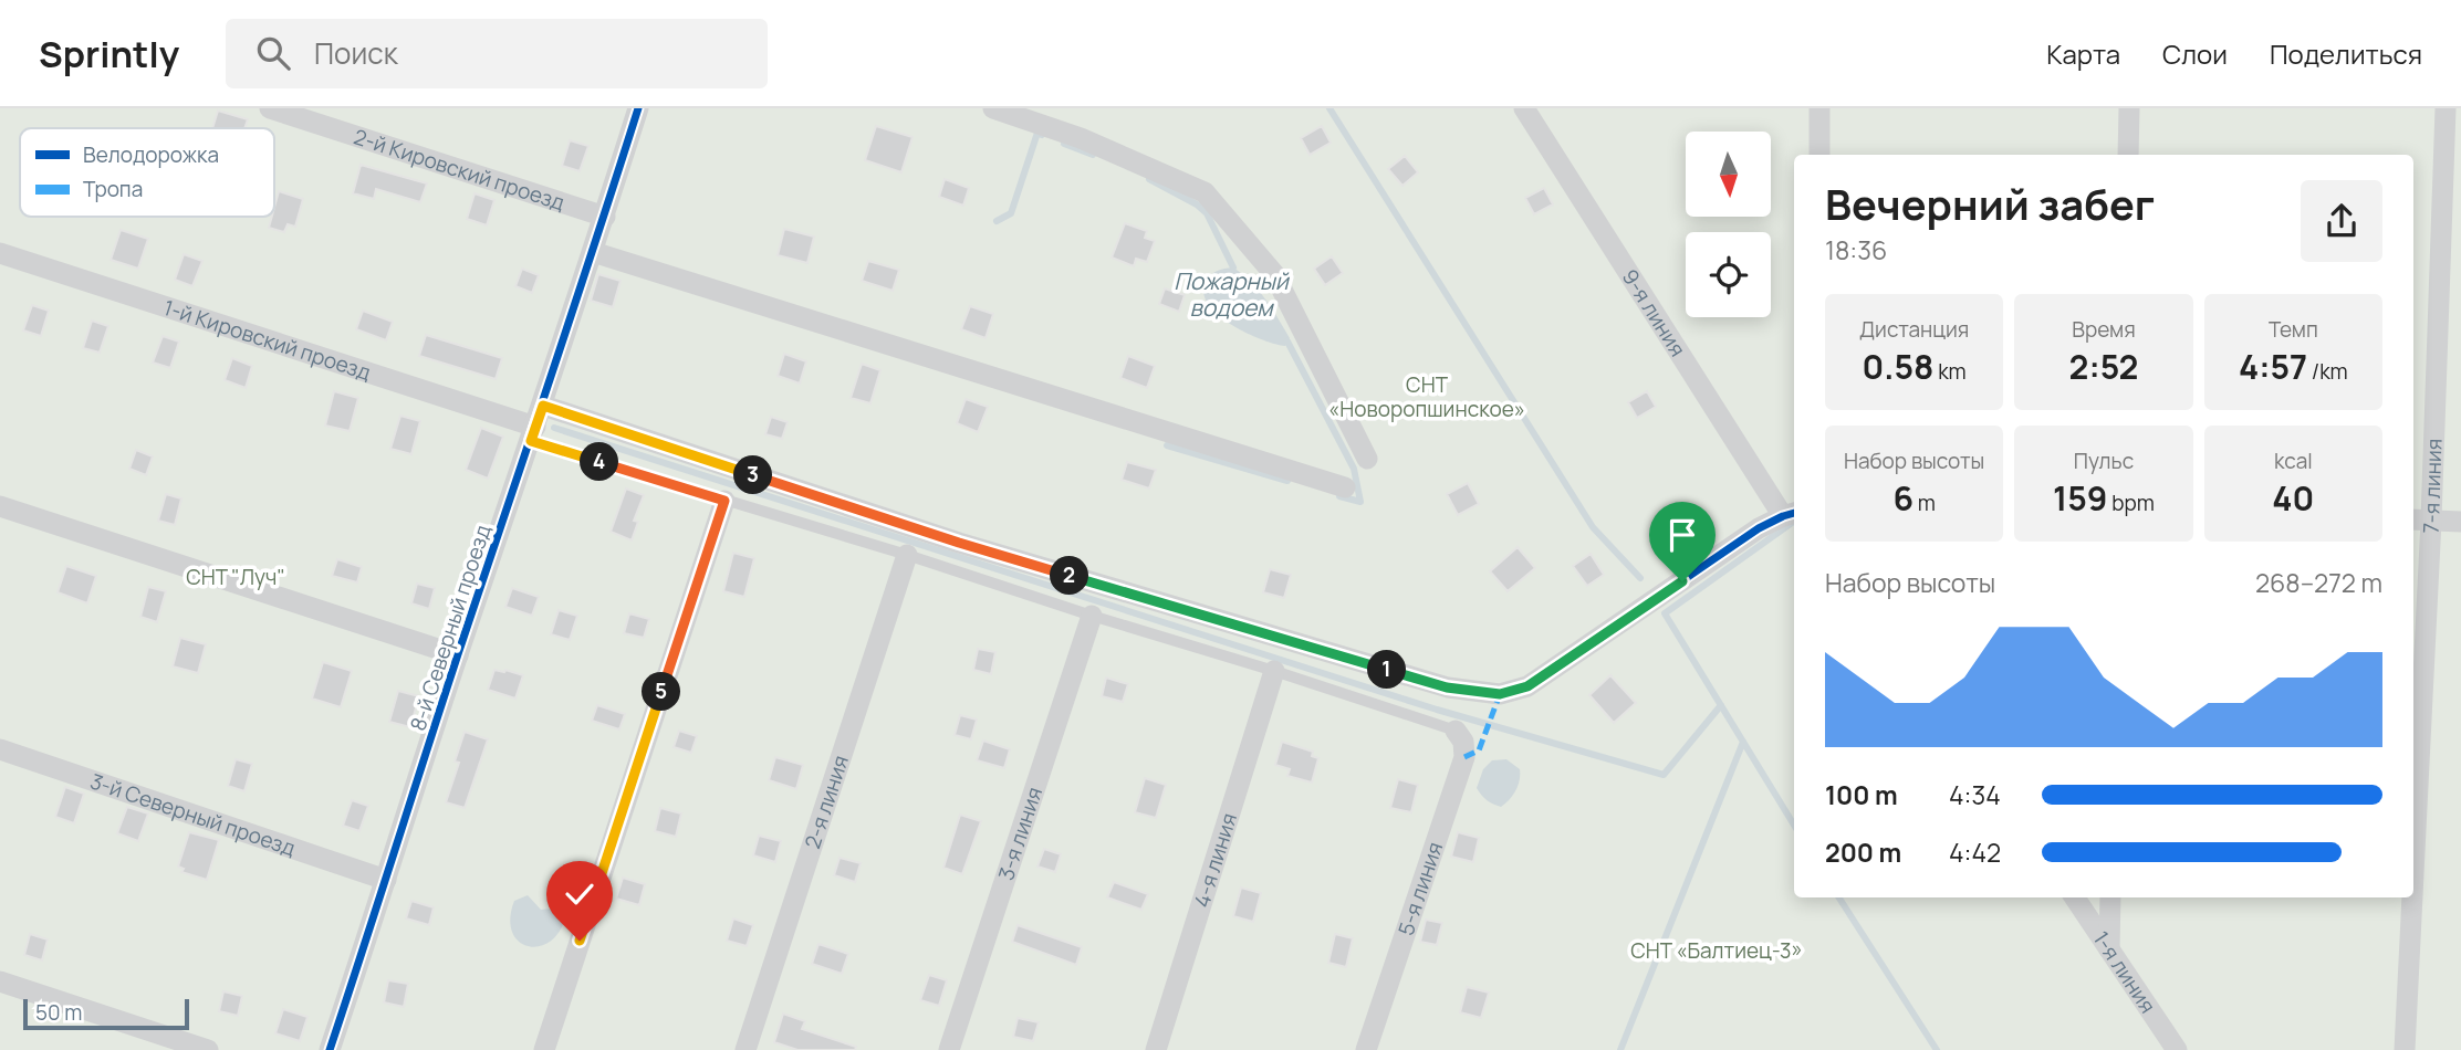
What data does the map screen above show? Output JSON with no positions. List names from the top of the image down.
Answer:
{
  "streets": {
    "street": [
      "2-й Кировский проезд",
      "9-я линия",
      "1-й Кировский проезд",
      "7-я линия",
      "8-й Северный проезд",
      "2-я линия",
      "3-й Северный проезд",
      "3-я линия",
      "4-я линия",
      "5-я линия",
      "1-я линия"
    ]
  },
  "crossings": [
    ["2-й Кировский проезд", "8-й Северный проезд"],
    ["9-я линия", "1-й Кировский проезд"],
    ["1-й Кировский проезд", "8-й Северный проезд"],
    ["8-й Северный проезд", "3-й Северный проезд"]
  ],
  "water": ["Пожарный водоем"],
  "parks": ["СНТ «Новоропшинское»", "СНТ \"Луч\"", "СНТ «Балтиец-3»"],
  "legend": ["Велодорожка", "Тропа"],
  "scale_bar": "50 m",
  "north": "bottom",
  "page": {
    "header": "Sprintly",
    "search": "Поиск",
    "nav": ["Карта", "Слои", "Поделиться"],
    "heading": ["Вечерний забег", "18:36"],
    "stats": [
      ["Дистанция", "0.58 km"],
      ["Время", "2:52"],
      ["Темп", "4:57 /km"],
      ["Набор высоты", "6 m"],
      ["Пульс", "159 bpm"],
      ["kcal", "40"]
    ],
    "pins": [
      "4",
      "3",
      "2",
      "1",
      "5"
    ],
    "chart": ["Набор высоты", "268–272 m"],
    "list": [
      {
        "name": "100 m",
        "note": "4:34"
      },
      {
        "name": "200 m",
        "note": "4:42"
      }
    ],
    "scale": "50 m"
  }
}
